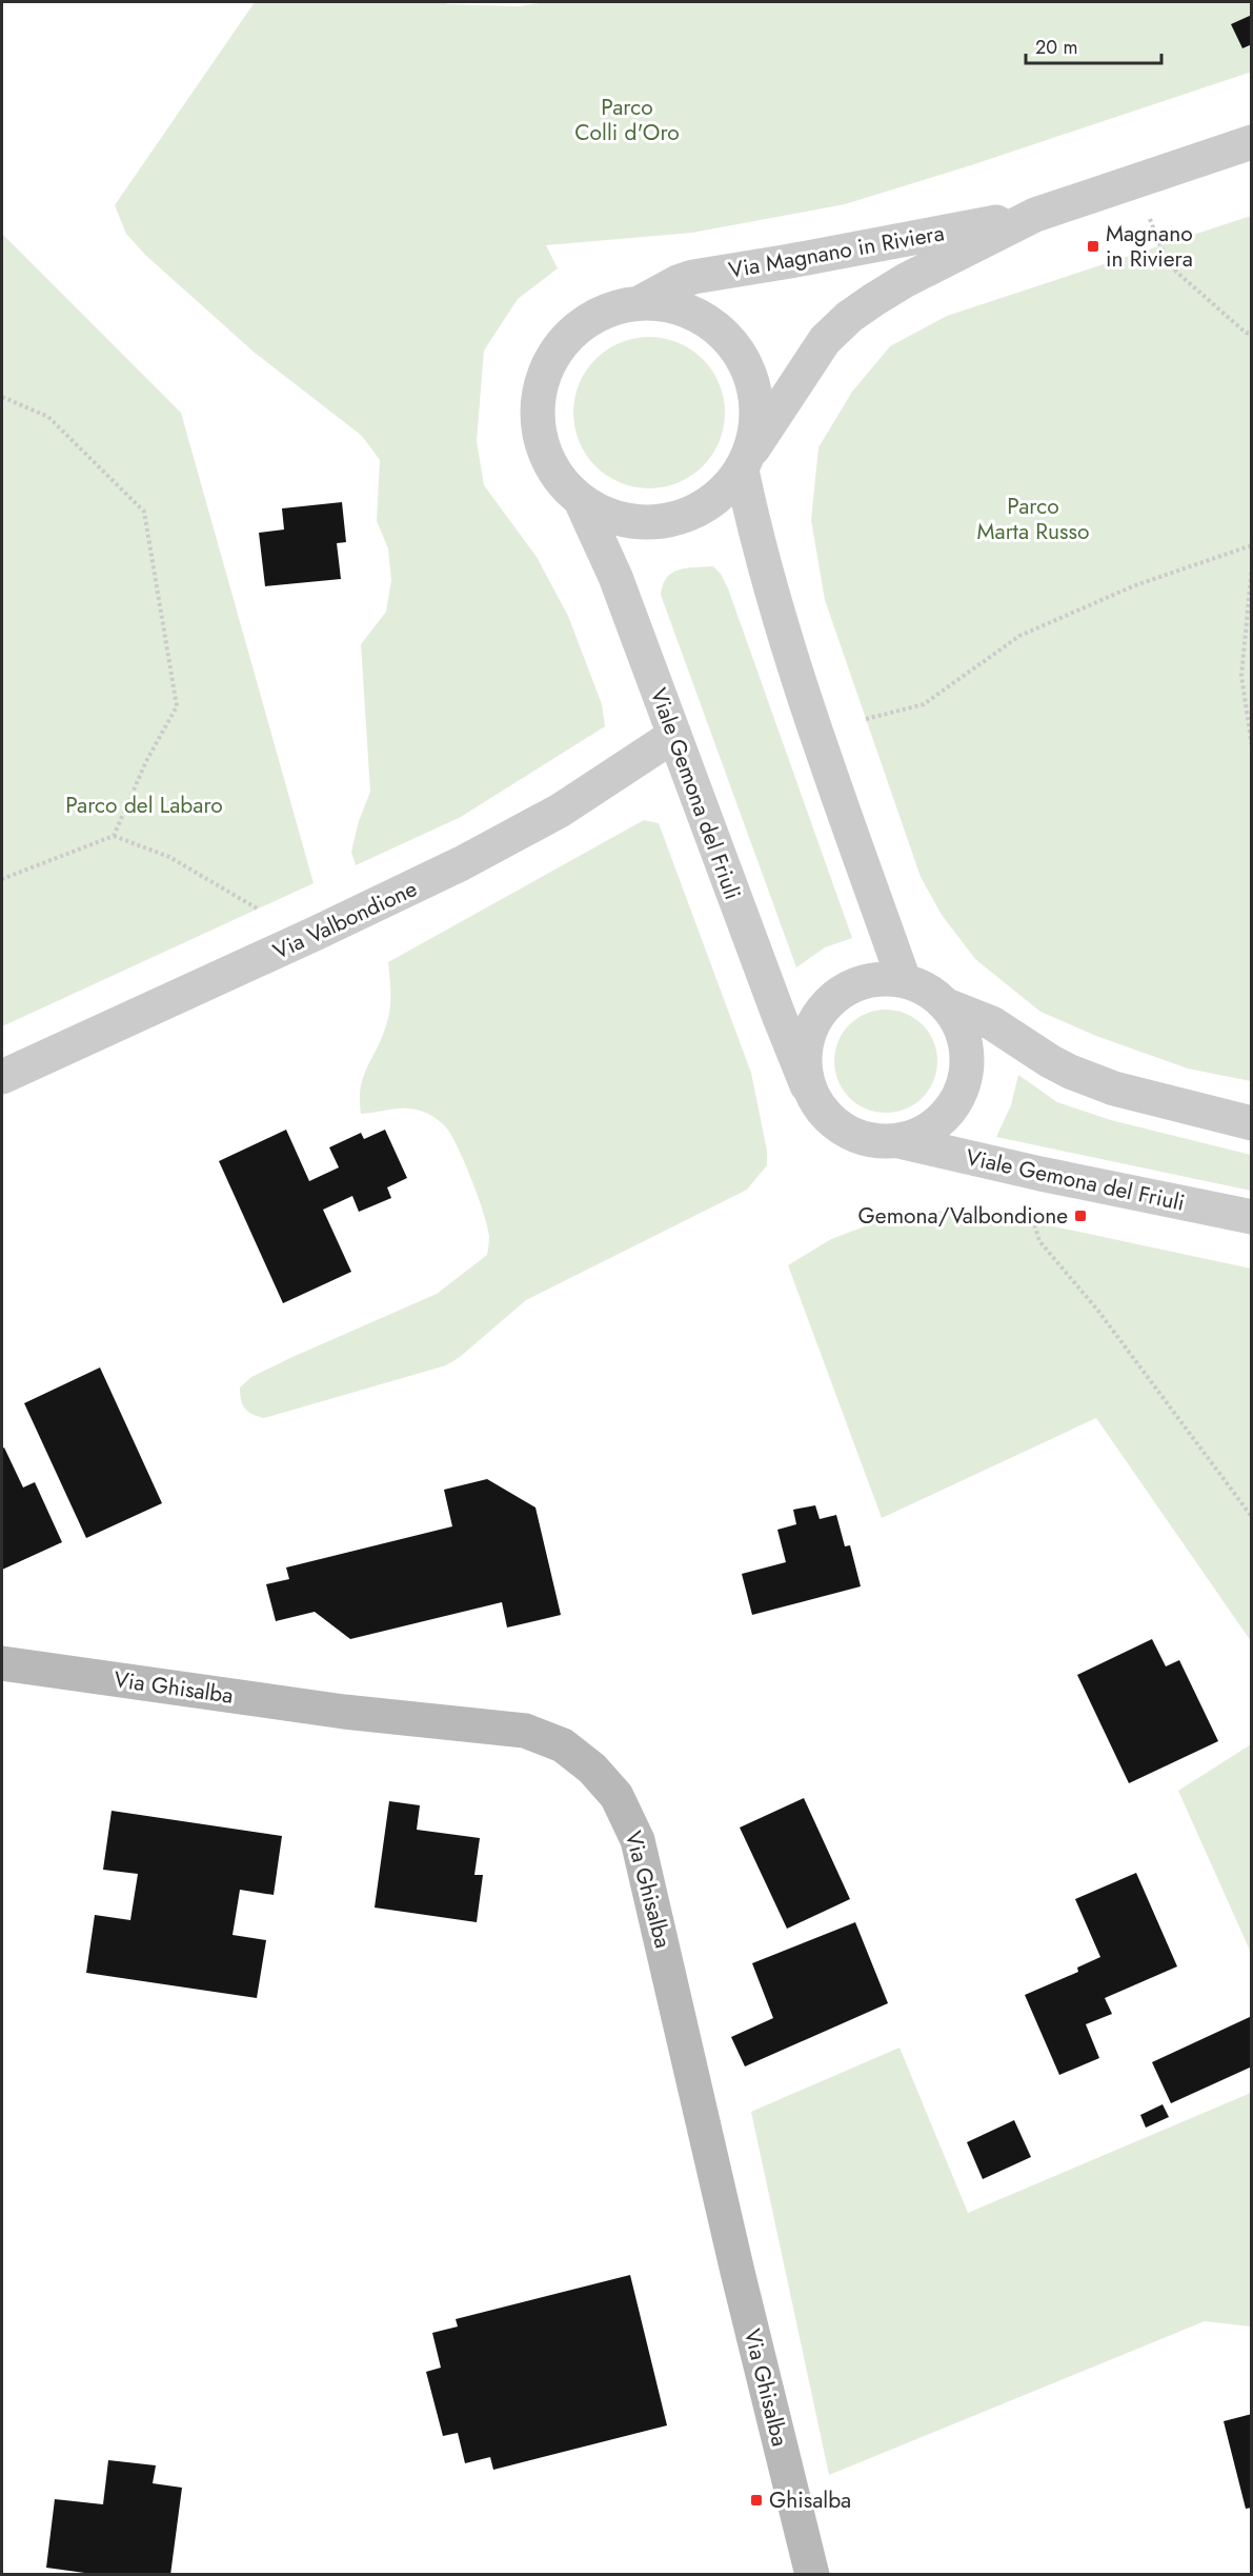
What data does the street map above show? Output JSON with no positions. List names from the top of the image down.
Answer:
{
  "streets": {
    "street": [
      "Via Magnano in Riviera",
      "Viale Gemona del Friuli",
      "Via Valbondione",
      "Via Ghisalba"
    ]
  },
  "crossings": [
    ["Via Magnano in Riviera", "Viale Gemona del Friuli"],
    ["Viale Gemona del Friuli", "Via Valbondione"]
  ],
  "parks": ["Parco Colli d'Oro", "Parco Marta Russo", "Parco del Labaro"],
  "places": {
    "transit": ["Magnano in Riviera", "Gemona/Valbondione", "Ghisalba"]
  },
  "scale_bar": "20 m"
}
